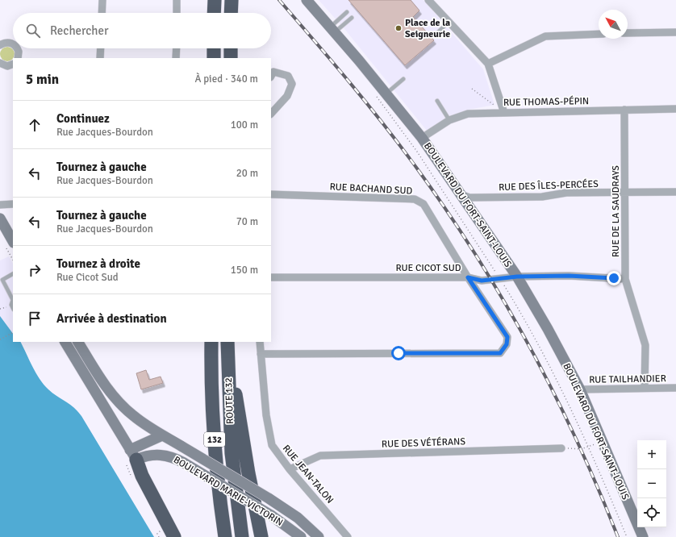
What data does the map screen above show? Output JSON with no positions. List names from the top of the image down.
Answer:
{
  "streets": {
    "highway": ["ROUTE 132", "132"],
    "street": [
      "RUE THOMAS-PÉPIN",
      "RUE DES ÎLES-PERCÉES",
      "RUE BACHAND SUD",
      "BOULEVARD DU FORT-SAINT-LOUIS",
      "RUE DE LA SAUDRAYS",
      "RUE CICOT SUD",
      "RUE TAILHANDIER",
      "RUE DES VÉTÉRANS",
      "RUE JEAN-TALON",
      "BOULEVARD MARIE-VICTORIN"
    ]
  },
  "crossings": [
    ["RUE THOMAS-PÉPIN", "BOULEVARD DU FORT-SAINT-LOUIS"],
    ["RUE THOMAS-PÉPIN", "RUE DE LA SAUDRAYS"],
    ["RUE DES ÎLES-PERCÉES", "BOULEVARD DU FORT-SAINT-LOUIS"],
    ["RUE DES ÎLES-PERCÉES", "RUE DE LA SAUDRAYS"],
    ["RUE BACHAND SUD", "RUE CICOT SUD"],
    ["RUE BACHAND SUD", "RUE JEAN-TALON"],
    ["BOULEVARD DU FORT-SAINT-LOUIS", "RUE CICOT SUD"],
    ["BOULEVARD DU FORT-SAINT-LOUIS", "RUE TAILHANDIER"],
    ["RUE DE LA SAUDRAYS", "RUE CICOT SUD"],
    ["RUE DE LA SAUDRAYS", "RUE TAILHANDIER"],
    ["RUE DES VÉTÉRANS", "RUE JEAN-TALON"]
  ],
  "places": ["Place de la Seigneurie"],
  "north": "top left",
  "page": {
    "search": "Rechercher",
    "heading": ["5 min", "À pied · 340 m"],
    "list": [
      ["Continuez", "Rue Jacques-Bourdon", "100 m"],
      ["Tournez à gauche", "Rue Jacques-Bourdon", "20 m"],
      ["Tournez à gauche", "Rue Jacques-Bourdon", "70 m"],
      ["Tournez à droite", "Rue Cicot Sud", "150 m"],
      "Arrivée à destination"
    ],
    "map_buttons": ["+", "−"]
  }
}
